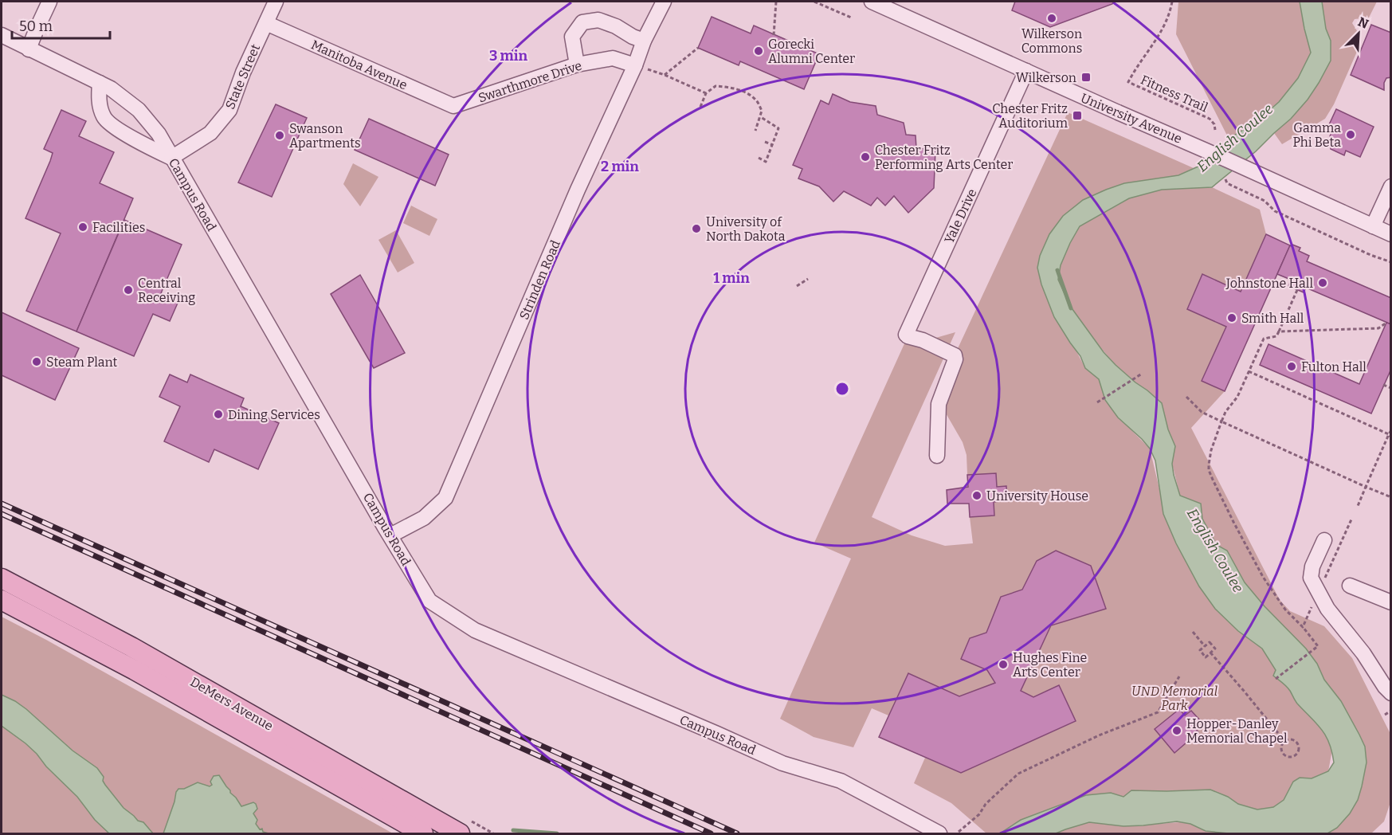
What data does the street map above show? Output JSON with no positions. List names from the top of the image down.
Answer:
{
  "streets": {
    "main road": ["DeMers Avenue"],
    "street": [
      "Manitoba Avenue",
      "State Street",
      "Swarthmore Drive",
      "University Avenue",
      "Campus Road",
      "Yale Drive",
      "Strinden Road"
    ],
    "path": ["Fitness Trail"]
  },
  "crossings": [
    ["Manitoba Avenue", "State Street"],
    ["Manitoba Avenue", "Swarthmore Drive"],
    ["State Street", "Campus Road"],
    ["Swarthmore Drive", "Strinden Road"],
    ["University Avenue", "Yale Drive"],
    ["Campus Road", "Strinden Road"]
  ],
  "water": ["English Coulee"],
  "parks": ["UND Memorial Park"],
  "places": {
    "other": [
      "Wilkerson Commons",
      "Gorecki Alumni Center",
      "Gamma Phi Beta",
      "Swanson Apartments",
      "Chester Fritz Performing Arts Center",
      "Facilities",
      "University of North Dakota",
      "Johnstone Hall",
      "Central Receiving",
      "Smith Hall",
      "Steam Plant",
      "Fulton Hall",
      "Dining Services",
      "University House",
      "Hughes Fine Arts Center",
      "Hopper-Danley Memorial Chapel"
    ],
    "transit": ["Wilkerson", "Chester Fritz Auditorium"]
  },
  "scale_bar": "50 m",
  "north": "top right",
  "rings": ["3 min", "2 min", "1 min"]
}
